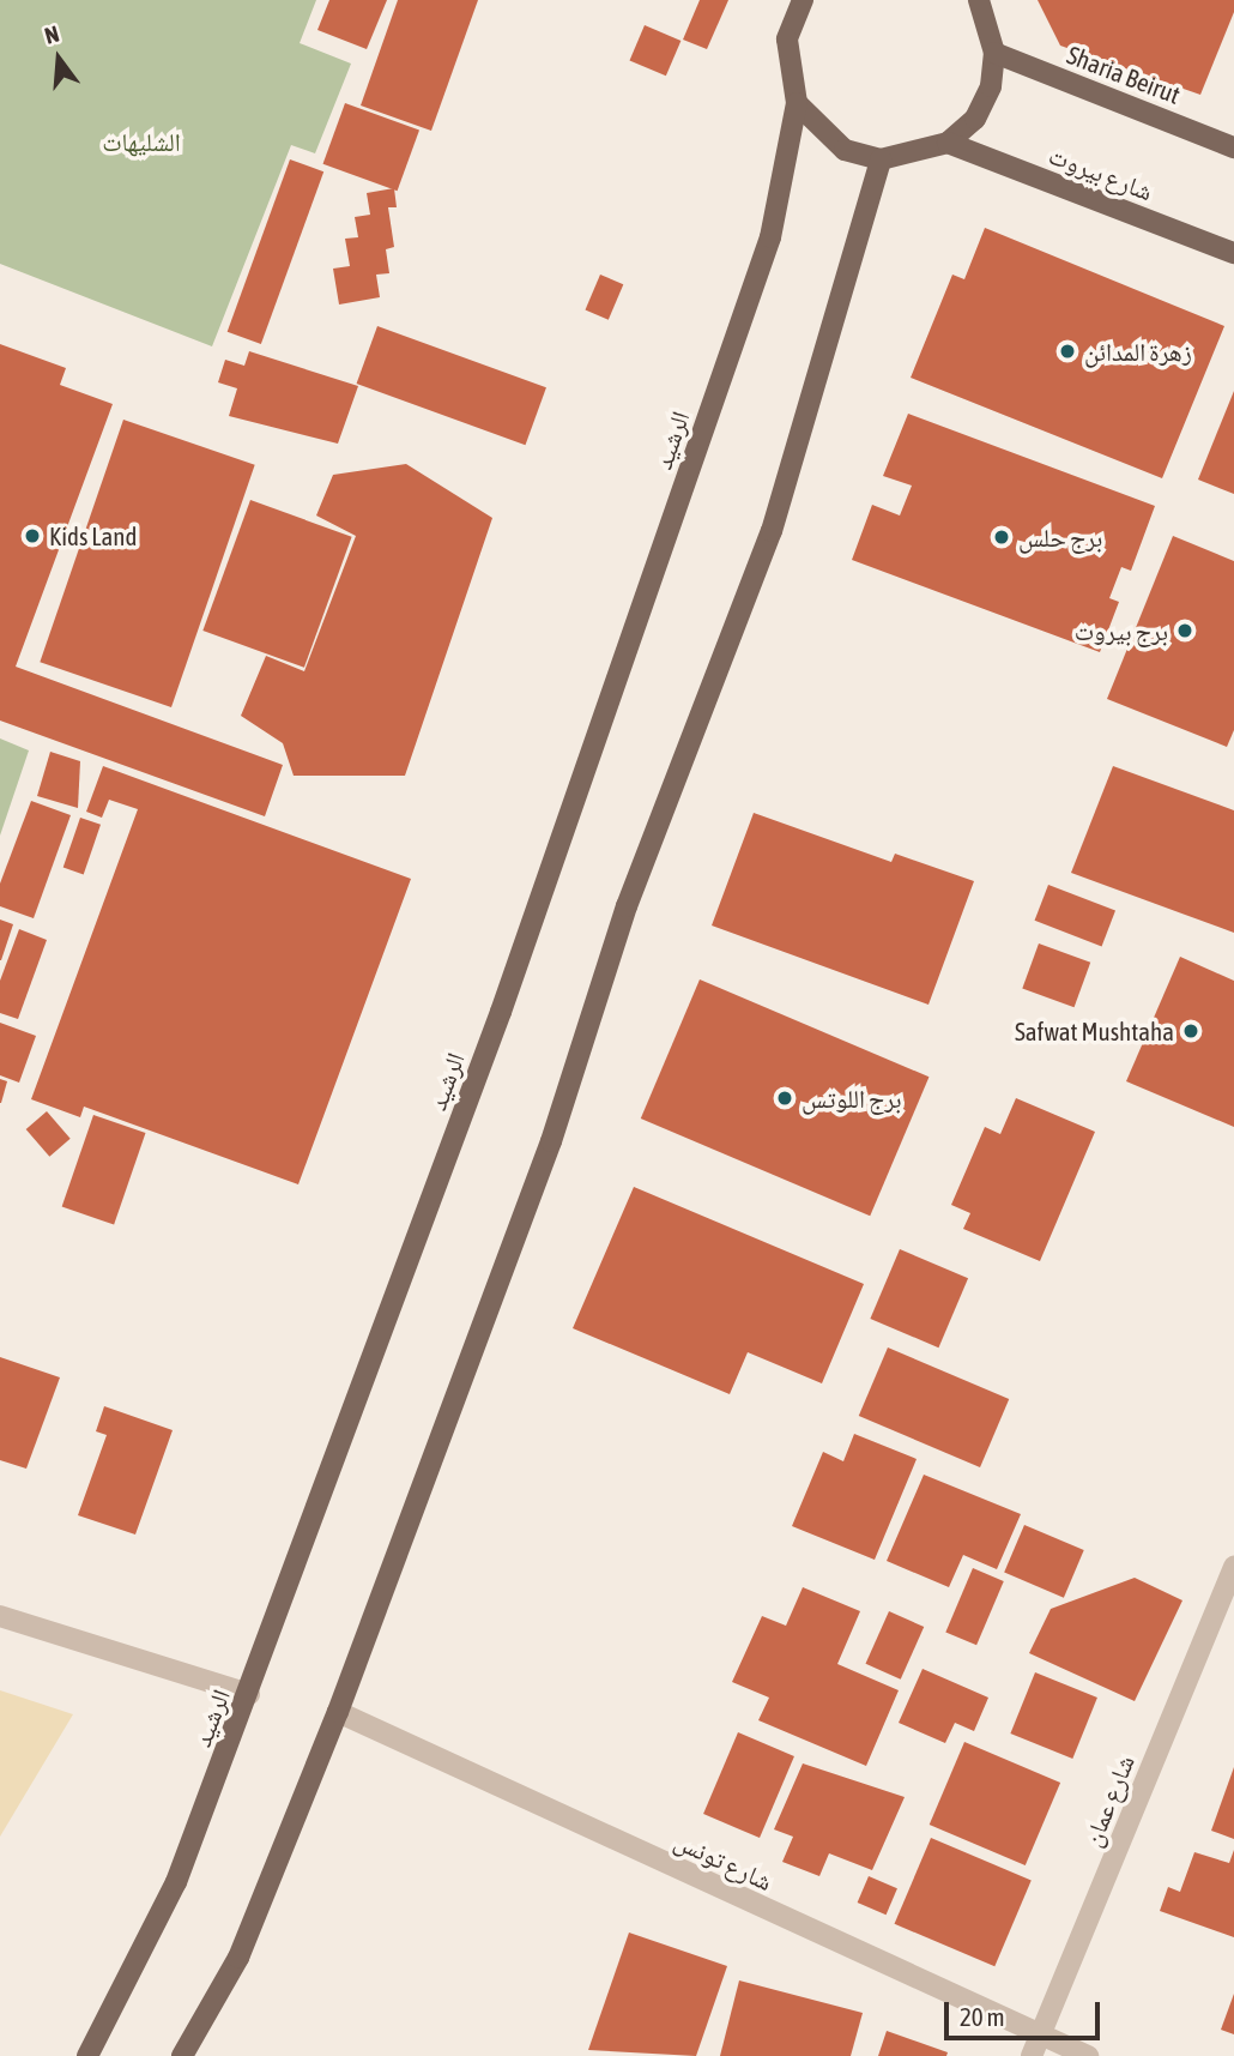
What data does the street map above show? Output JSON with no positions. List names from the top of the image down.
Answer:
{
  "streets": {
    "main road": ["Sharia Beirut", "شارع بيروت", "الرشيد"],
    "street": ["شارع عمان", "شارع تونس"]
  },
  "crossings": [
    ["شارع عمان", "شارع تونس"]
  ],
  "parks": ["الشليهات"],
  "places": [
    "زهرة المدائن",
    "Kids Land",
    "برج حلس",
    "برج بيروت",
    "Safwat Mushtaha",
    "برج اللوتس"
  ],
  "scale_bar": "20 m",
  "north": "top"
}
